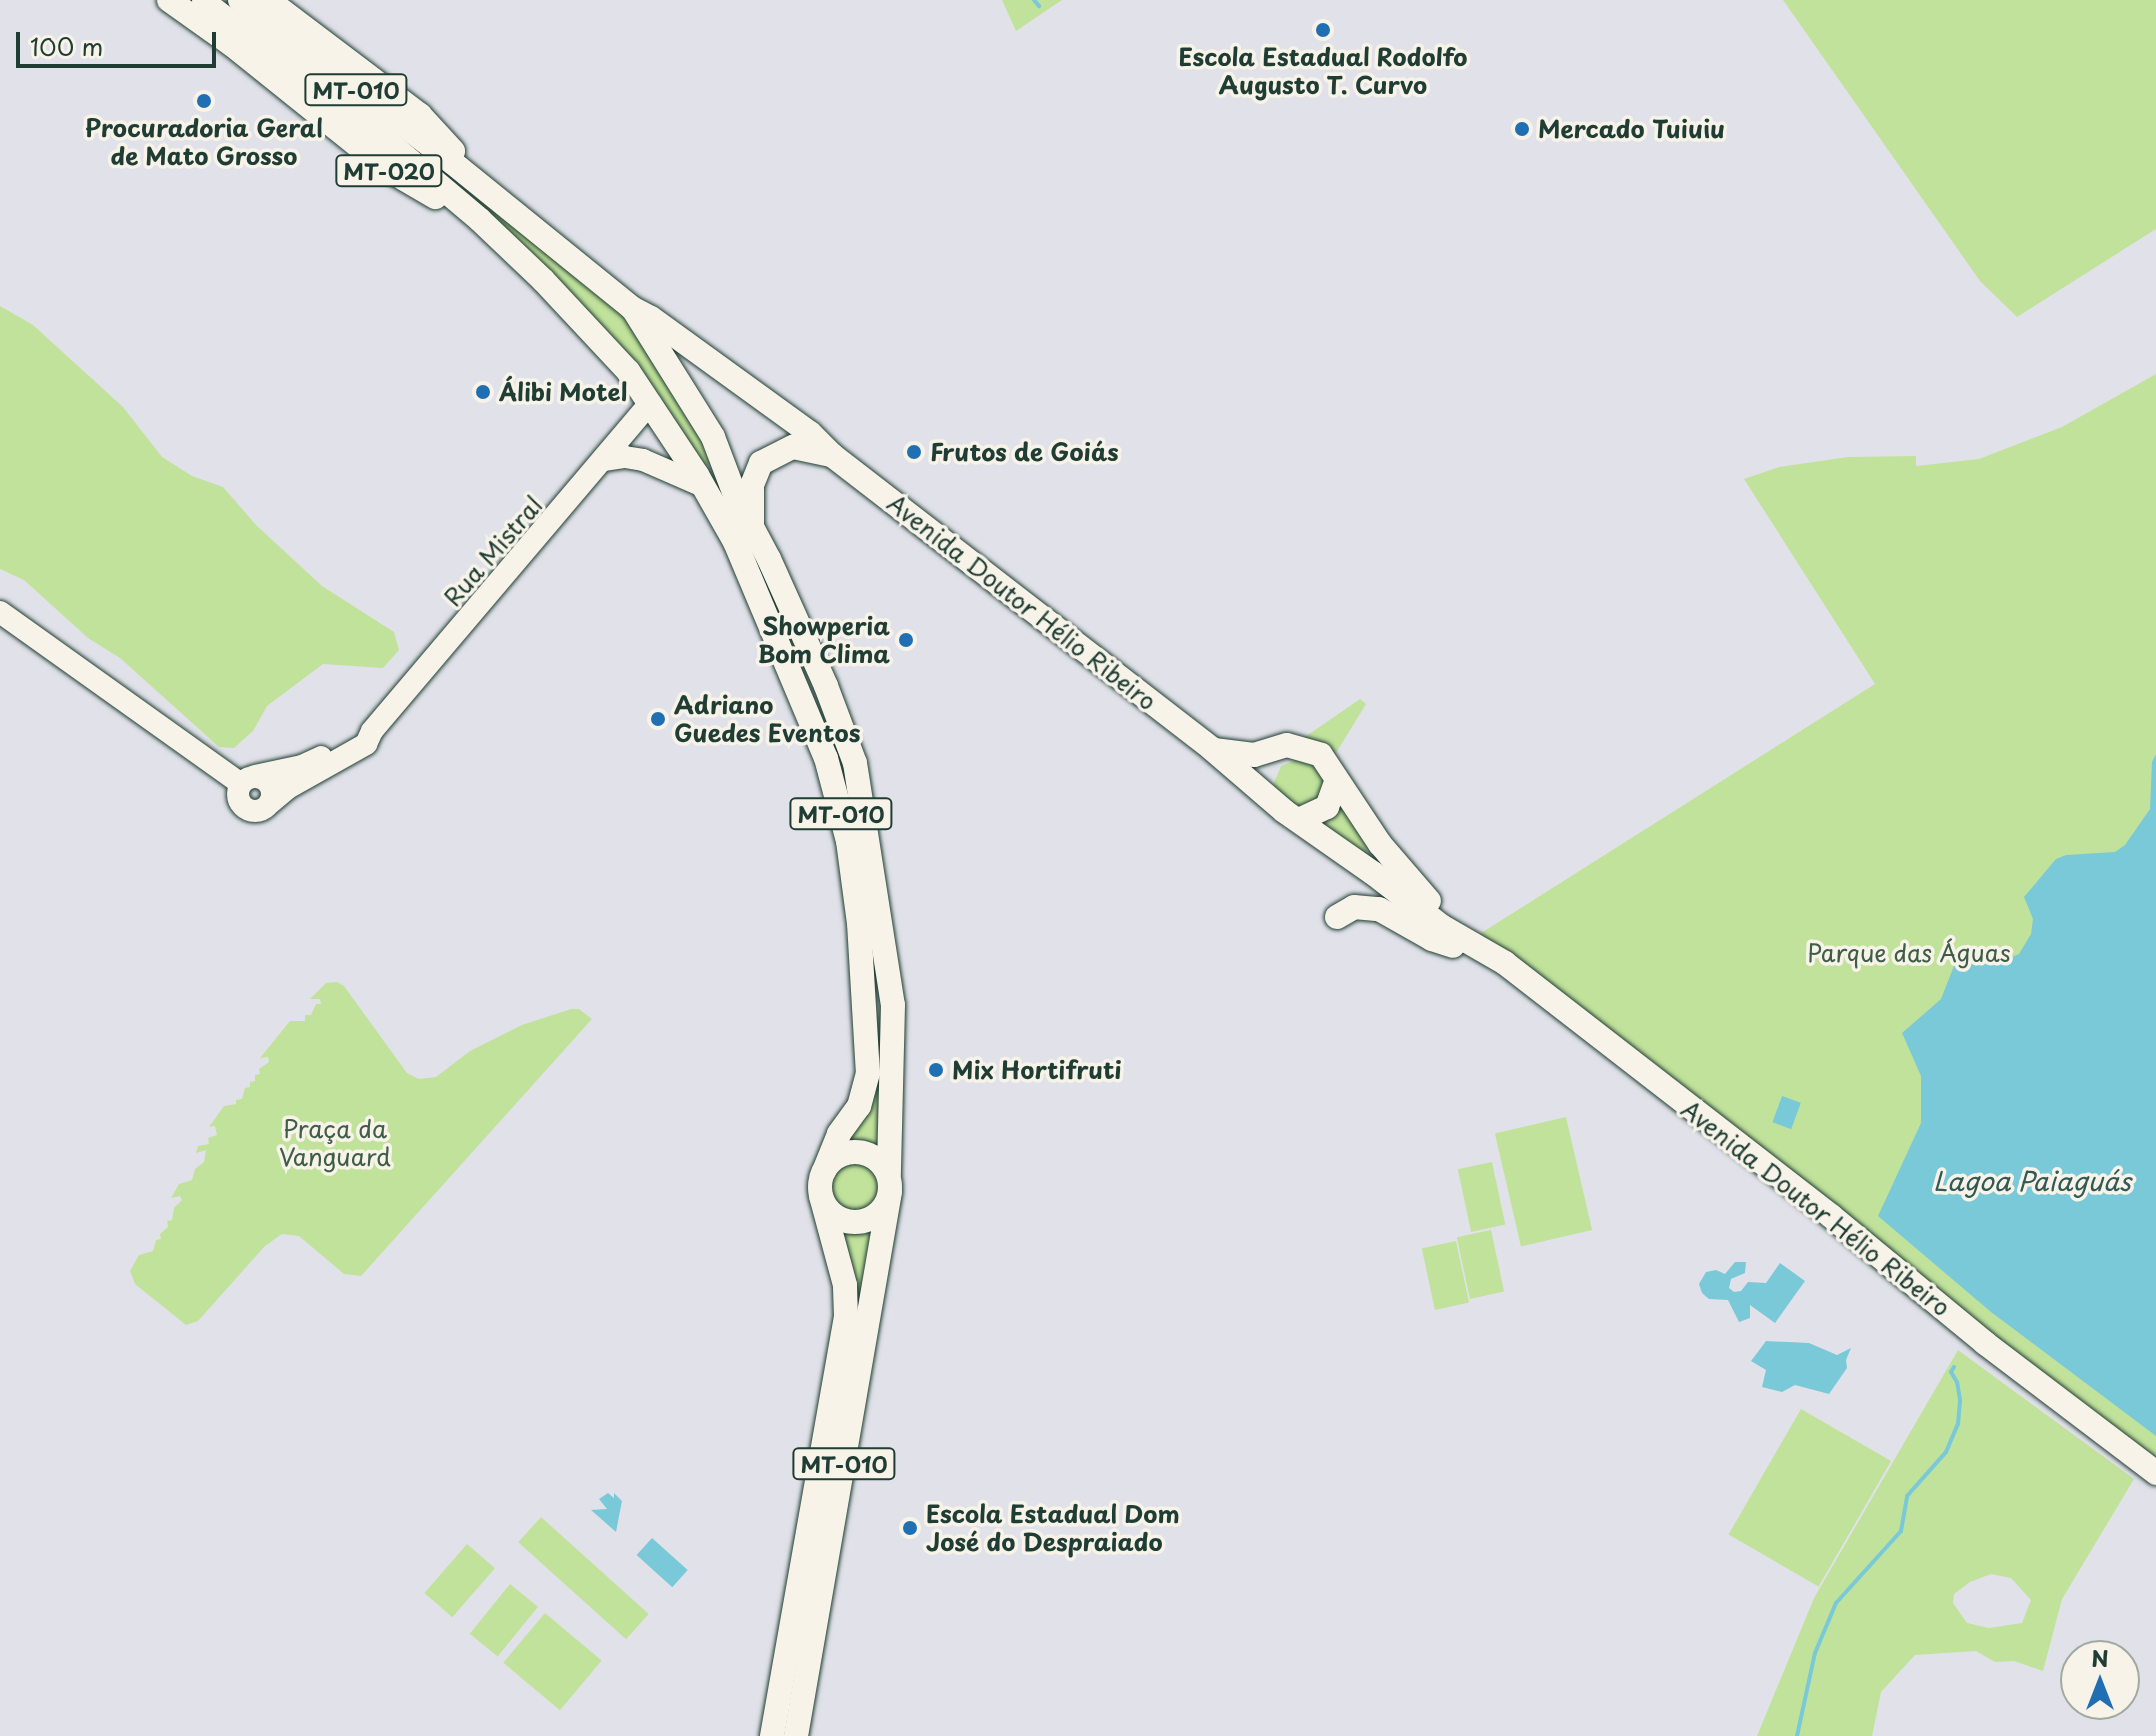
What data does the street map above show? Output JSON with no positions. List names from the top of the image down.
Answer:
{
  "streets": {
    "main road": ["MT-010", "Avenida Doutor Hélio Ribeiro"],
    "street": ["Rua Mistral"]
  },
  "crossings": [
    ["MT-010", "Rua Mistral"],
    ["MT-010", "Avenida Doutor Hélio Ribeiro"]
  ],
  "water": ["Lagoa Paiaguás"],
  "parks": ["Parque das Águas", "Praça da Vanguard"],
  "places": [
    "Escola Estadual Rodolfo Augusto T. Curvo",
    "Procuradoria Geral de Mato Grosso",
    "Mercado Tuiuiu",
    "Álibi Motel",
    "Frutos de Goiás",
    "Showperia Bom Clima",
    "Adriano Guedes Eventos",
    "Mix Hortifruti",
    "Escola Estadual Dom José do Despraiado"
  ],
  "scale_bar": "100 m",
  "north": "top"
}
